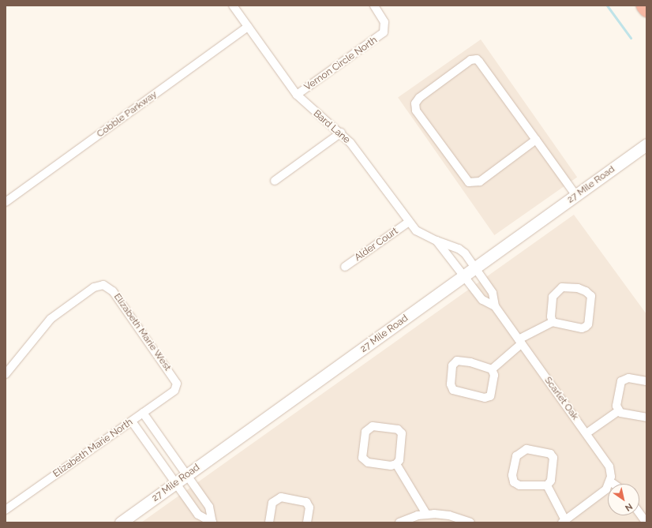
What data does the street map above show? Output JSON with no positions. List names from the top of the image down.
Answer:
{
  "streets": {
    "street": [
      "Vernon Circle North",
      "Cobble Parkway",
      "Bard Lane",
      "27 Mile Road",
      "Alder Court",
      "Elizabeth Marie West",
      "Scarlet Oak",
      "Elizabeth Marie North"
    ]
  },
  "crossings": [
    ["Vernon Circle North", "Bard Lane"],
    ["Cobble Parkway", "Bard Lane"],
    ["Bard Lane", "27 Mile Road"],
    ["Bard Lane", "Alder Court"],
    ["Bard Lane", "Scarlet Oak"],
    ["27 Mile Road", "Scarlet Oak"],
    ["Elizabeth Marie West", "Elizabeth Marie North"]
  ],
  "north": "bottom right"
}
